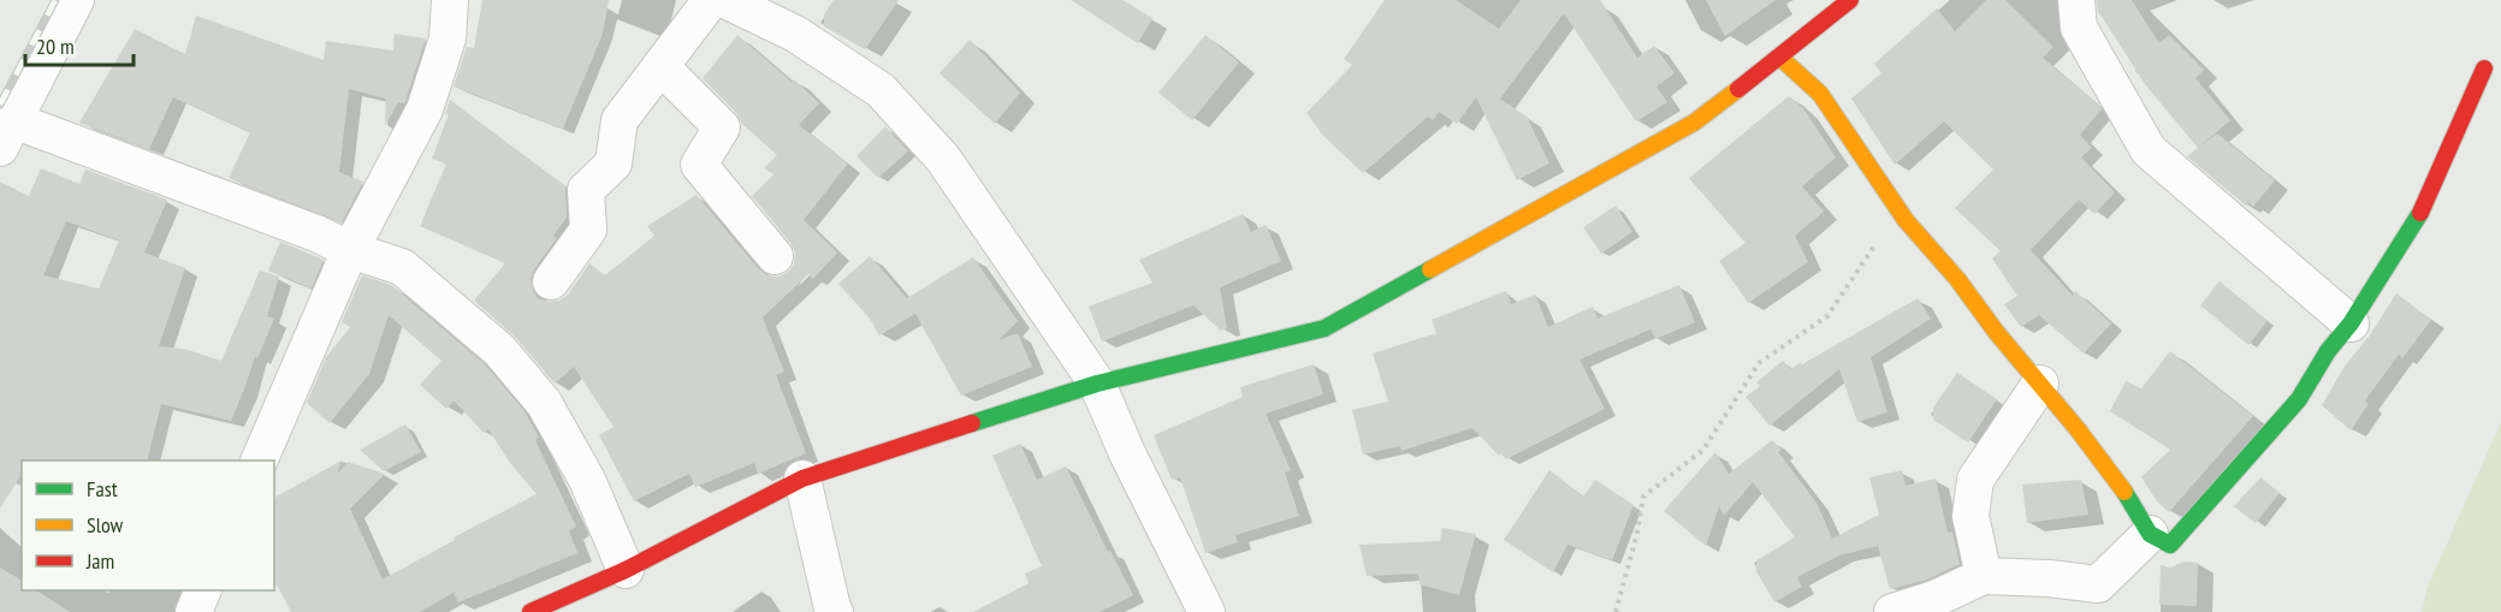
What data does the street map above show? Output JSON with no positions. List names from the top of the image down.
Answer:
{
  "legend": ["Fast", "Slow", "Jam"],
  "scale_bar": "20 m"
}
